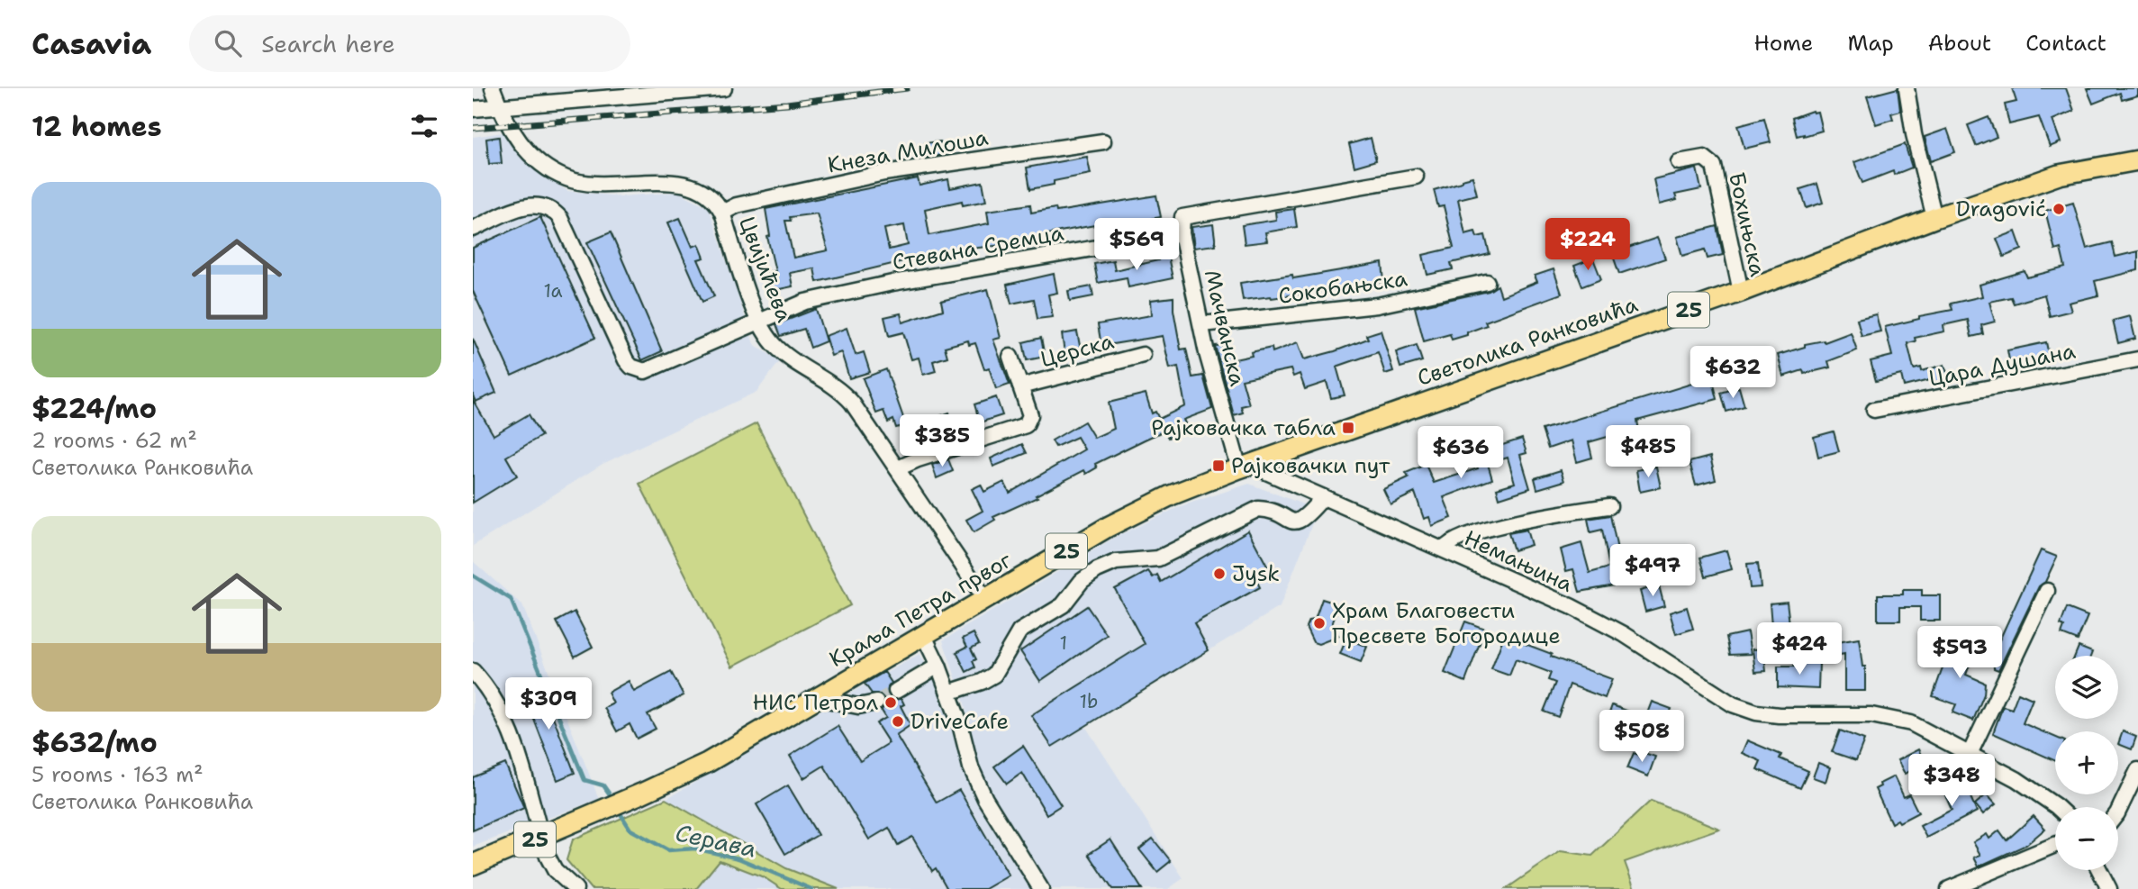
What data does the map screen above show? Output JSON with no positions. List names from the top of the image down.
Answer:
{
  "streets": {
    "main road": ["25", "Светолика Ранковића", "Краља Петра првог"],
    "street": [
      "Кнеза Милоша",
      "Бохињска",
      "Стевана Сремца",
      "Цвијићева",
      "Сокобањска",
      "Мачванска",
      "Церска",
      "Цара Душана",
      "Немањина"
    ]
  },
  "crossings": [
    ["Кнеза Милоша", "Цвијићева"],
    ["Бохињска", "Светолика Ранковића"],
    ["Стевана Сремца", "Цвијићева"],
    ["Стевана Сремца", "Мачванска"],
    ["Цвијићева", "Церска"],
    ["Цвијићева", "Краља Петра првог"],
    ["Сокобањска", "Мачванска"],
    ["Мачванска", "Светолика Ранковића"],
    ["Мачванска", "Немањина"],
    ["Мачванска", "Краља Петра првог"],
    ["Светолика Ранковића", "Немањина"],
    ["Светолика Ранковића", "Краља Петра првог"],
    ["Немањина", "Краља Петра првог"]
  ],
  "water": ["Серава"],
  "places": {
    "other": [
      "Dragović",
      "Jysk",
      "Храм Благовести Пресвете Богородице",
      "НИС Петрол",
      "DriveCafe"
    ],
    "transit": ["Рајковачка табла", "Рајковачки пут"]
  },
  "house_numbers": ["1a", "1", "1b"],
  "page": {
    "header": "Casavia",
    "search": "Search here",
    "nav": [
      "Home",
      "Map",
      "About",
      "Contact"
    ],
    "heading": "12 homes",
    "list": [
      {
        "name": "$224/mo",
        "note": "2 rooms · 62 m² · Светолика Ранковића"
      },
      {
        "name": "$632/mo",
        "note": "5 rooms · 163 m² · Светолика Ранковића"
      }
    ],
    "price": [
      "$569",
      "$224",
      "$632",
      "$385",
      "$485",
      "$636",
      "$497",
      "$424",
      "$593",
      "$309",
      "$508",
      "$348"
    ],
    "map_buttons": ["+", "−"]
  }
}
